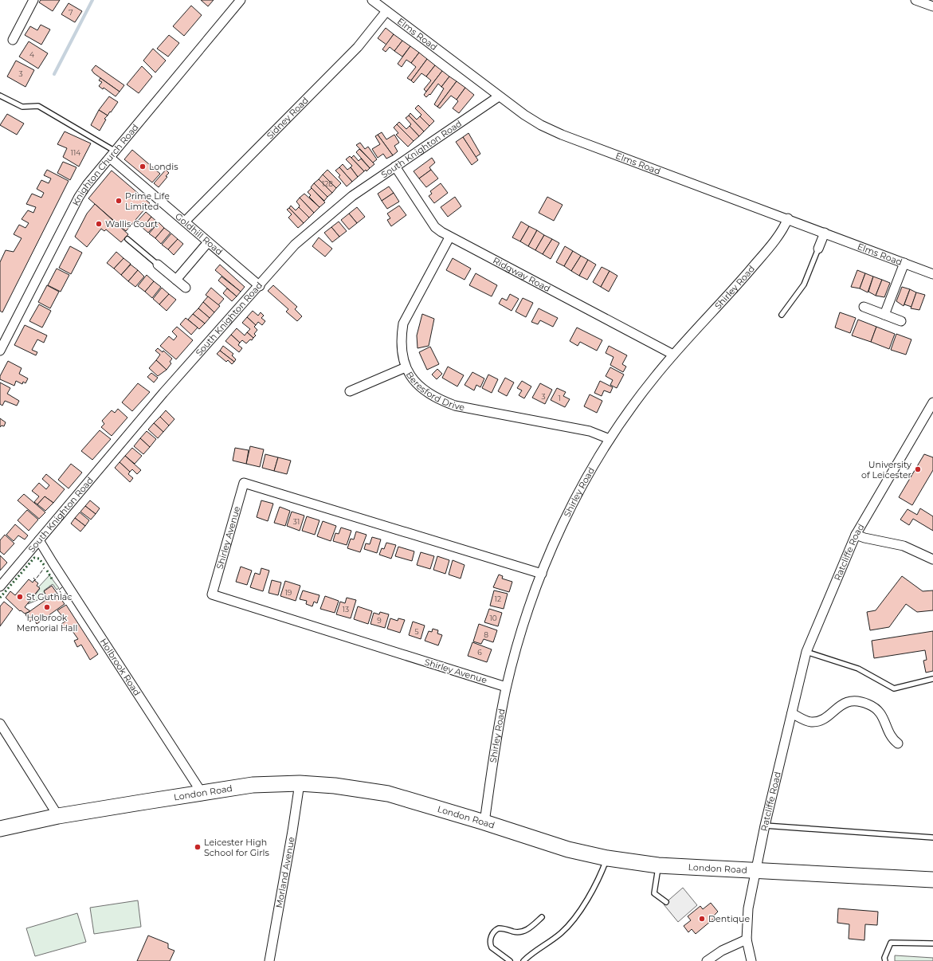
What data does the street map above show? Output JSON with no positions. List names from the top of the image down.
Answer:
{
  "streets": {
    "highway": ["London Road"],
    "street": [
      "Elms Road",
      "Sidney Road",
      "South Knighton Road",
      "Knighton Church Road",
      "Goldhill Road",
      "Ridgway Road",
      "Shirley Road",
      "Beresford Drive",
      "Shirley Avenue",
      "Ratcliffe Road",
      "Holbrook Road",
      "Morland Avenue"
    ]
  },
  "crossings": [
    ["Elms Road", "Sidney Road"],
    ["Elms Road", "South Knighton Road"],
    ["Elms Road", "Shirley Road"],
    ["Sidney Road", "Goldhill Road"],
    ["South Knighton Road", "Goldhill Road"],
    ["South Knighton Road", "Ridgway Road"],
    ["South Knighton Road", "Holbrook Road"],
    ["Knighton Church Road", "Goldhill Road"],
    ["Ridgway Road", "Shirley Road"],
    ["Ridgway Road", "Beresford Drive"],
    ["Shirley Road", "Beresford Drive"],
    ["Shirley Road", "Shirley Avenue"],
    ["Shirley Road", "London Road"],
    ["Ratcliffe Road", "London Road"],
    ["Holbrook Road", "London Road"],
    ["London Road", "Morland Avenue"]
  ],
  "places": [
    "Londis",
    "Prime Life Limited",
    "Wallis Court",
    "University of Leicester",
    "St Guthlac",
    "Holbrook Memorial Hall",
    "Leicester High School for Girls",
    "Dentique"
  ],
  "house_numbers": [
    "7",
    "4",
    "3",
    "114",
    "128",
    "3",
    "1",
    "31",
    "19",
    "12",
    "13",
    "10",
    "9",
    "5",
    "8",
    "6"
  ]
}
